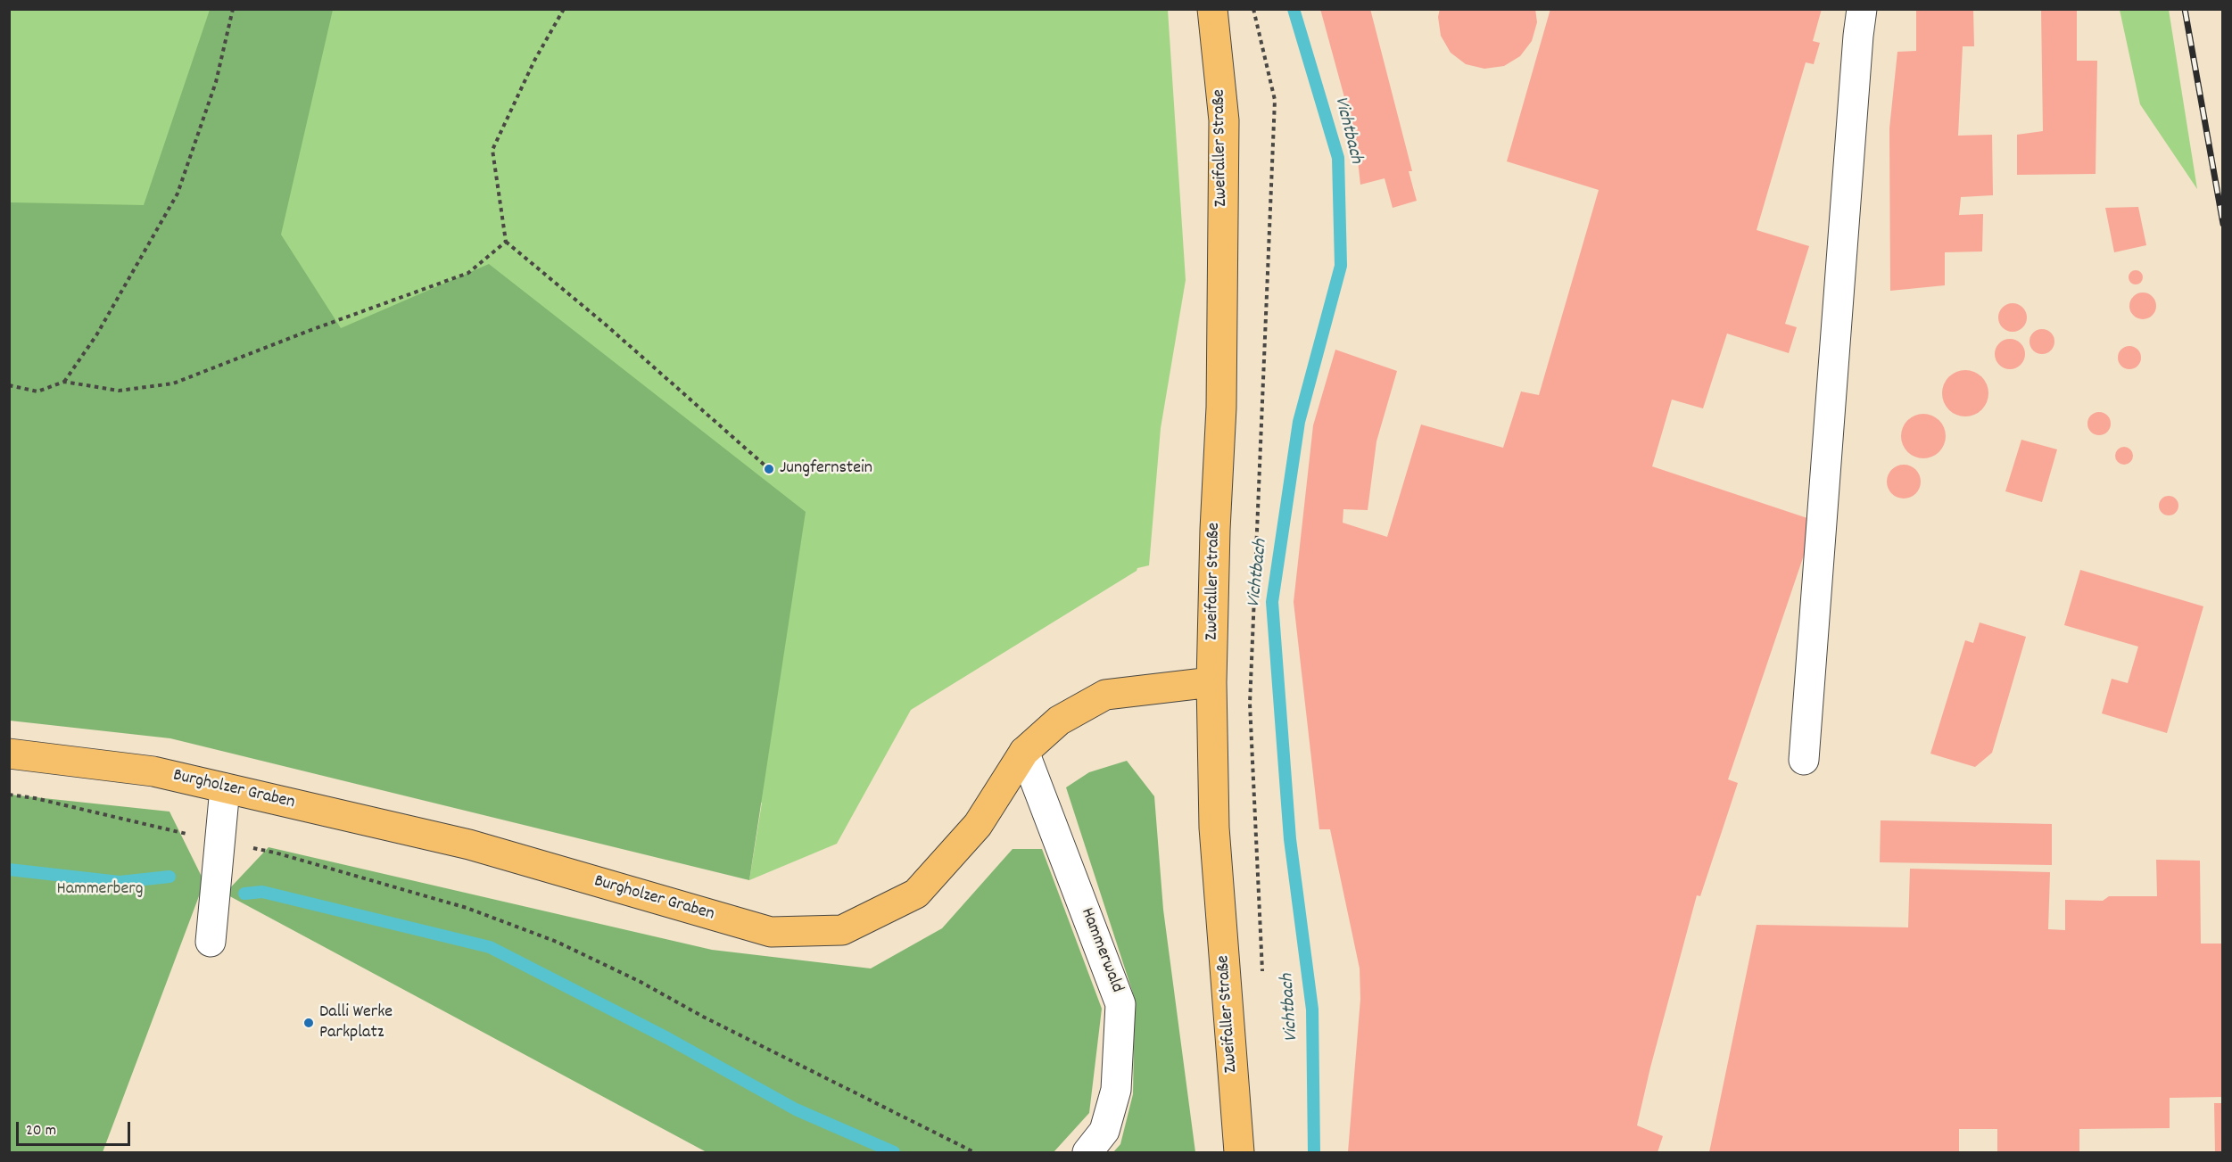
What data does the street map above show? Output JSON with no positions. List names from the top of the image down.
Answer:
{
  "streets": {
    "main road": ["Zweifaller Straße", "Burgholzer Graben"],
    "street": ["Hammerwald"]
  },
  "crossings": [
    ["Zweifaller Straße", "Burgholzer Graben"],
    ["Burgholzer Graben", "Hammerwald"]
  ],
  "water": ["Vichtbach"],
  "parks": ["Hammerberg"],
  "places": ["Jungfernstein", "Dalli Werke Parkplatz"],
  "scale_bar": "20 m"
}
